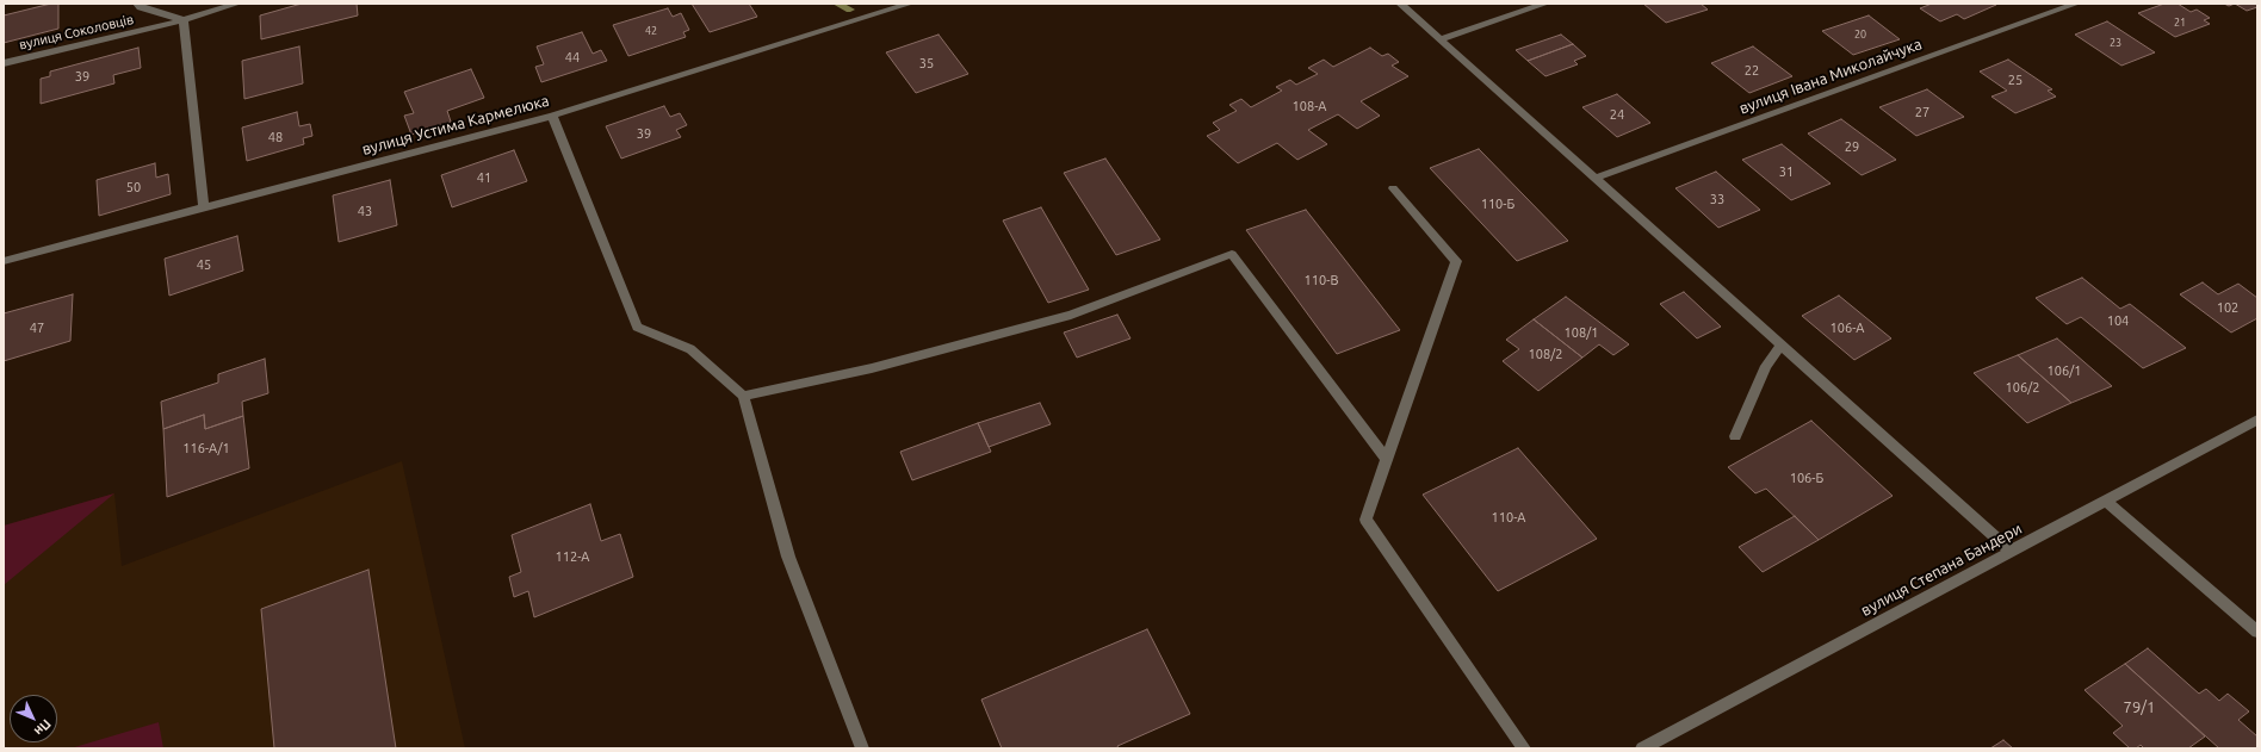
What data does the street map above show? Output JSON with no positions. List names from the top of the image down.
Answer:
{
  "streets": {
    "street": [
      "вулиця Соколовців",
      "вулиця Івана Миколайчука",
      "вулиця Устима Кармелюка",
      "вулиця Степана Бандери"
    ]
  },
  "house_numbers": [
    "21",
    "42",
    "20",
    "23",
    "44",
    "35",
    "22",
    "39",
    "25",
    "108-А",
    "27",
    "24",
    "39",
    "48",
    "29",
    "31",
    "41",
    "50",
    "33",
    "110-Б",
    "43",
    "45",
    "110-В",
    "102",
    "104",
    "47",
    "106-А",
    "108/1",
    "108/2",
    "106/1",
    "106/2",
    "116-А/1",
    "106-Б",
    "110-А",
    "112-А",
    "79/1"
  ],
  "north": "bottom right"
}
